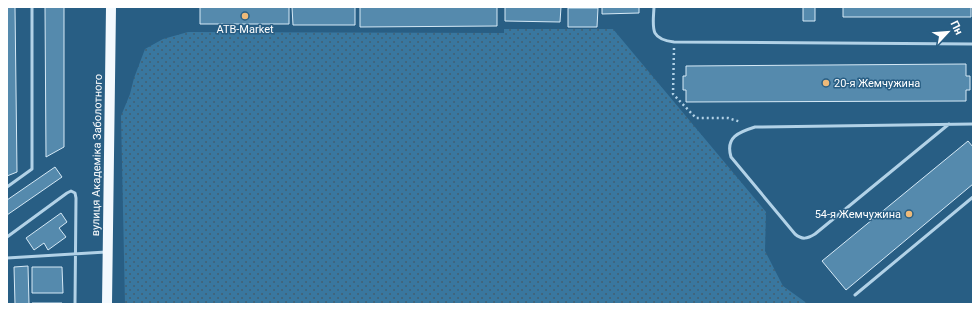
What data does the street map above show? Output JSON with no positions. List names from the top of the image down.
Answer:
{
  "streets": {
    "main road": ["вулиця Академіка Заболотного"]
  },
  "places": ["ATB-Market", "20-я Жемчужина", "54-я Жемчужина"],
  "north": "top right"
}
